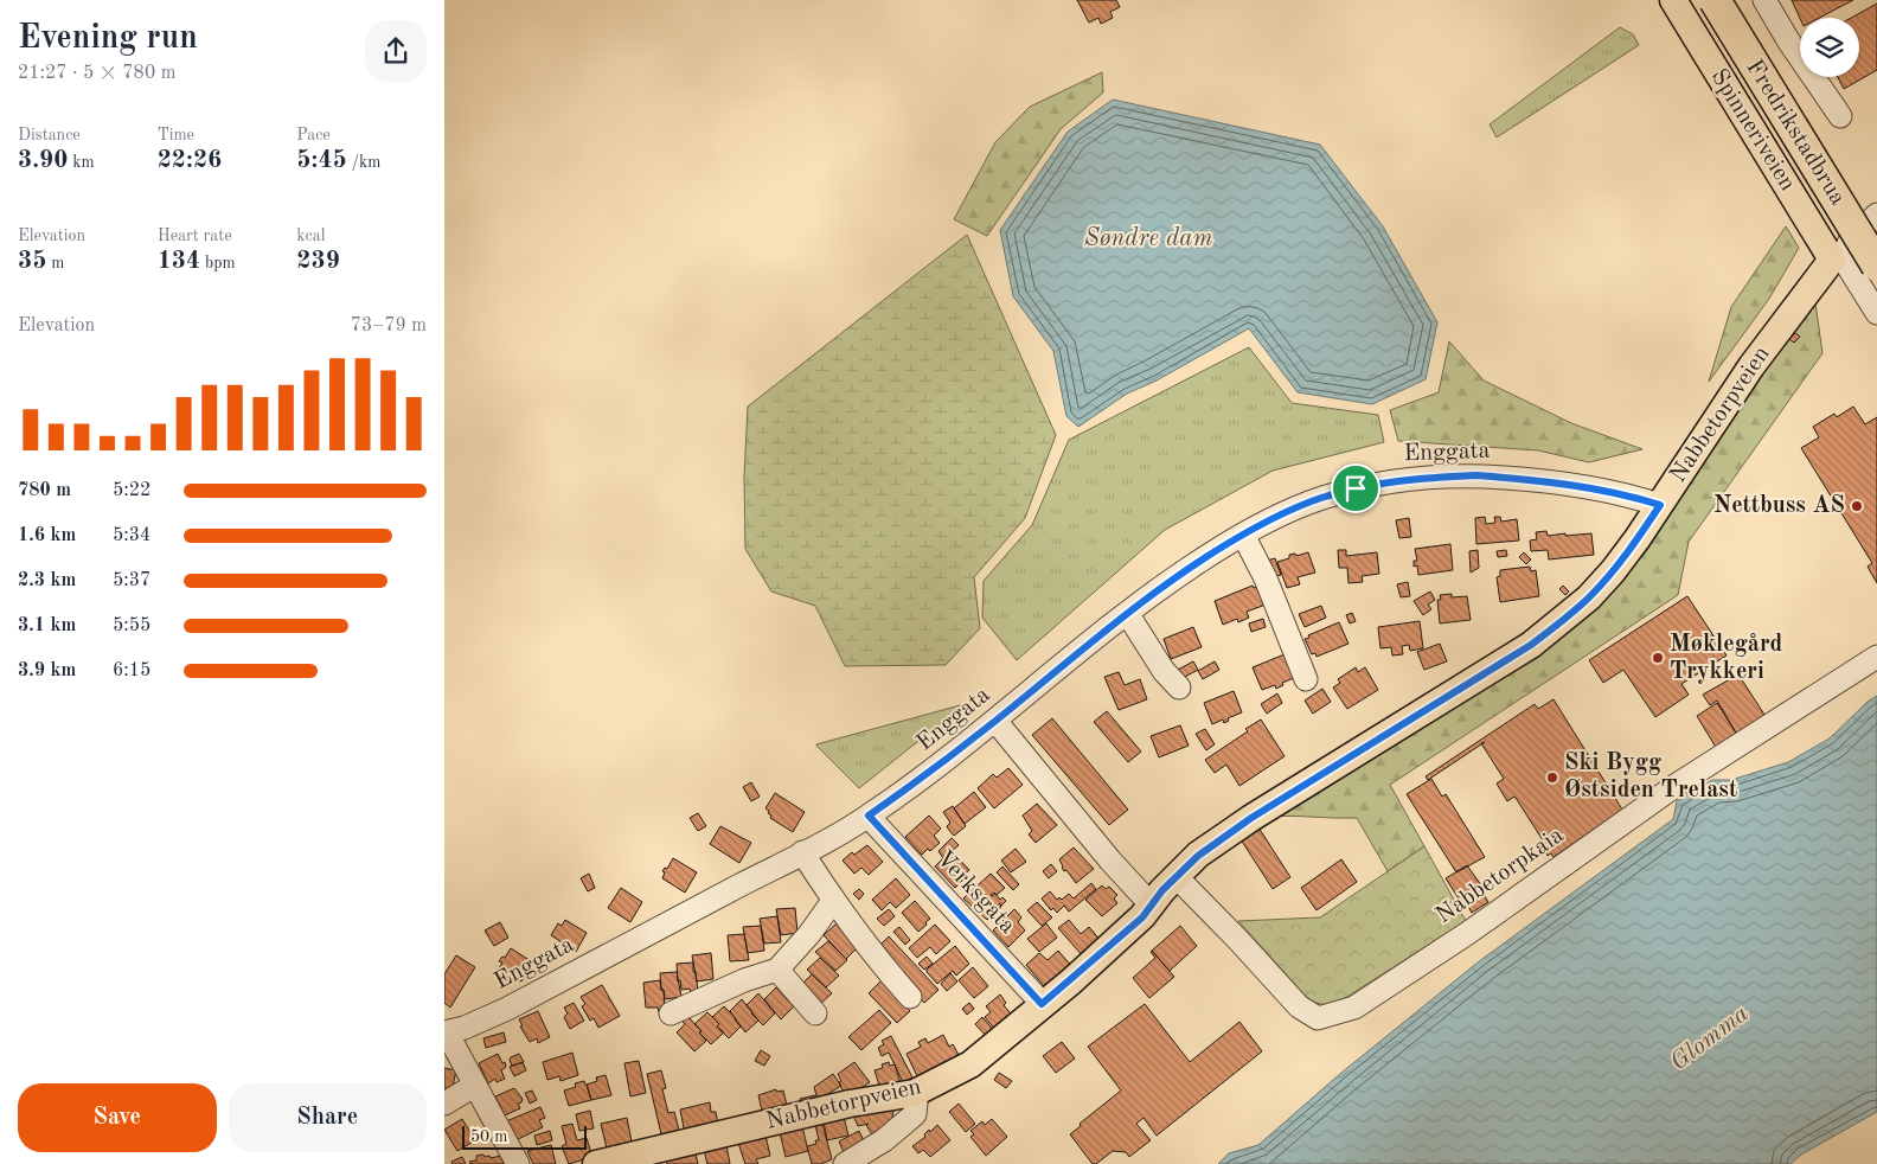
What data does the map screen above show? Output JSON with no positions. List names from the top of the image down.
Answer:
{
  "streets": {
    "highway": ["Fredrikstadbrua"],
    "main road": ["Spinneriveien", "Nabbetorpveien"],
    "street": ["Enggata", "Nabbetorpkaia", "Verksgata"]
  },
  "crossings": [
    ["Spinneriveien", "Nabbetorpveien"],
    ["Nabbetorpveien", "Enggata"],
    ["Nabbetorpveien", "Nabbetorpkaia"],
    ["Nabbetorpveien", "Verksgata"],
    ["Enggata", "Verksgata"]
  ],
  "water": ["Søndre dam", "Glomma"],
  "places": ["Nettbuss AS", "Møklegård Trykkeri", "Ski Bygg Østsiden Trelast"],
  "scale_bar": "50 m",
  "page": {
    "heading": ["Evening run", "21:27 · 5 × 780 m"],
    "stats": [
      ["Distance", "3.90 km"],
      ["Time", "22:26"],
      ["Pace", "5:45 /km"],
      ["Elevation", "35 m"],
      ["Heart rate", "134 bpm"],
      ["kcal", "239"]
    ],
    "chart": ["Elevation", "73–79 m"],
    "list": [
      {
        "name": "780 m",
        "note": "5:22"
      },
      {
        "name": "1.6 km",
        "note": "5:34"
      },
      {
        "name": "2.3 km",
        "note": "5:37"
      },
      {
        "name": "3.1 km",
        "note": "5:55"
      },
      {
        "name": "3.9 km",
        "note": "6:15"
      }
    ],
    "buttons": ["Save", "Share"],
    "scale": "50 m"
  }
}
